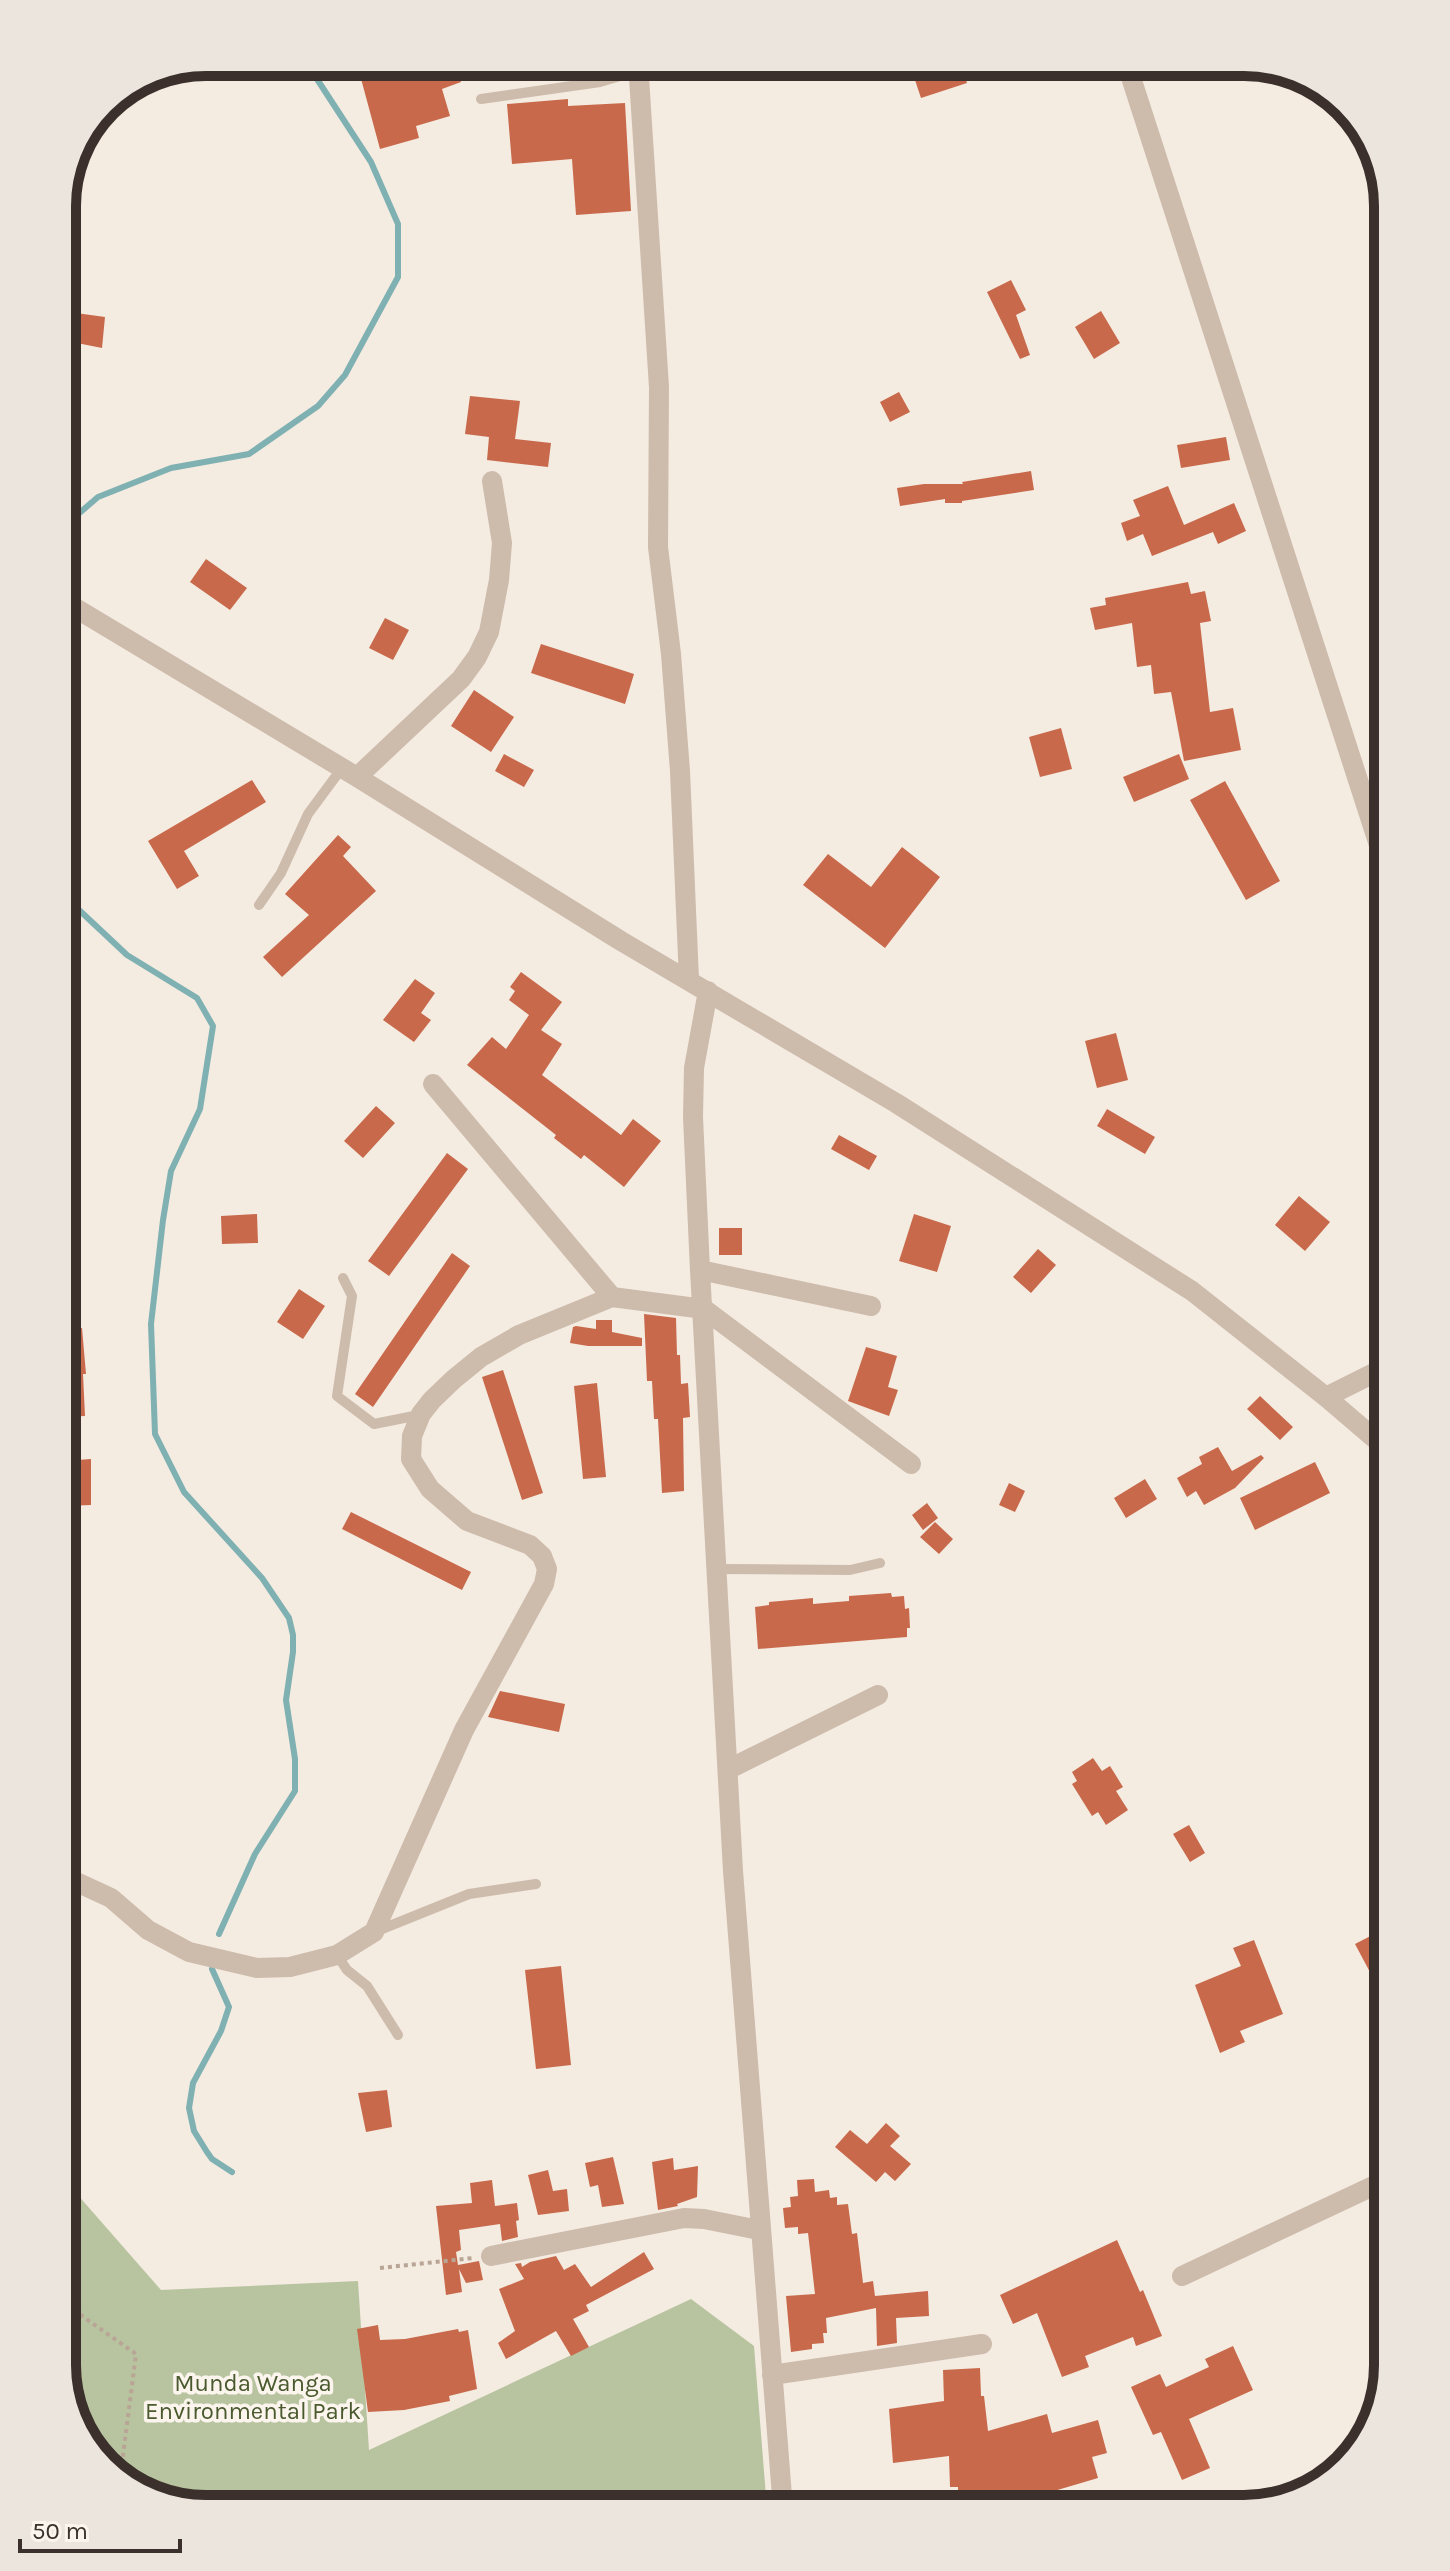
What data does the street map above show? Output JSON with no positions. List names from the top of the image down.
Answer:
{
  "parks": ["Munda Wanga Environmental Park"],
  "scale_bar": "50 m"
}
